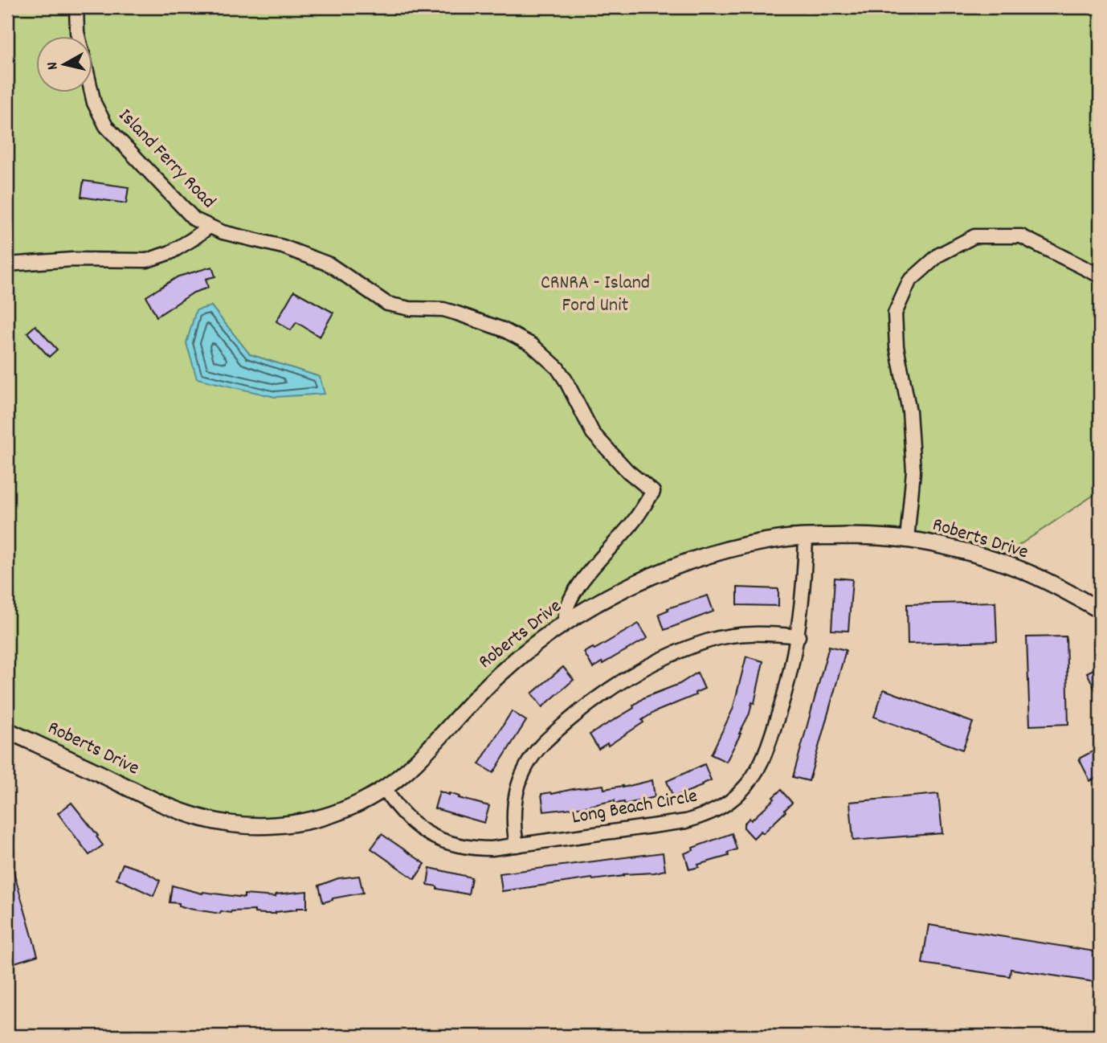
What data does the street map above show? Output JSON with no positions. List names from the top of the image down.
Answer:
{
  "streets": {
    "street": ["Island Ferry Road", "Roberts Drive", "Long Beach Circle"]
  },
  "crossings": [
    ["Island Ferry Road", "Roberts Drive"],
    ["Roberts Drive", "Long Beach Circle"]
  ],
  "parks": ["CRNRA - Island Ford Unit"],
  "north": "left"
}
